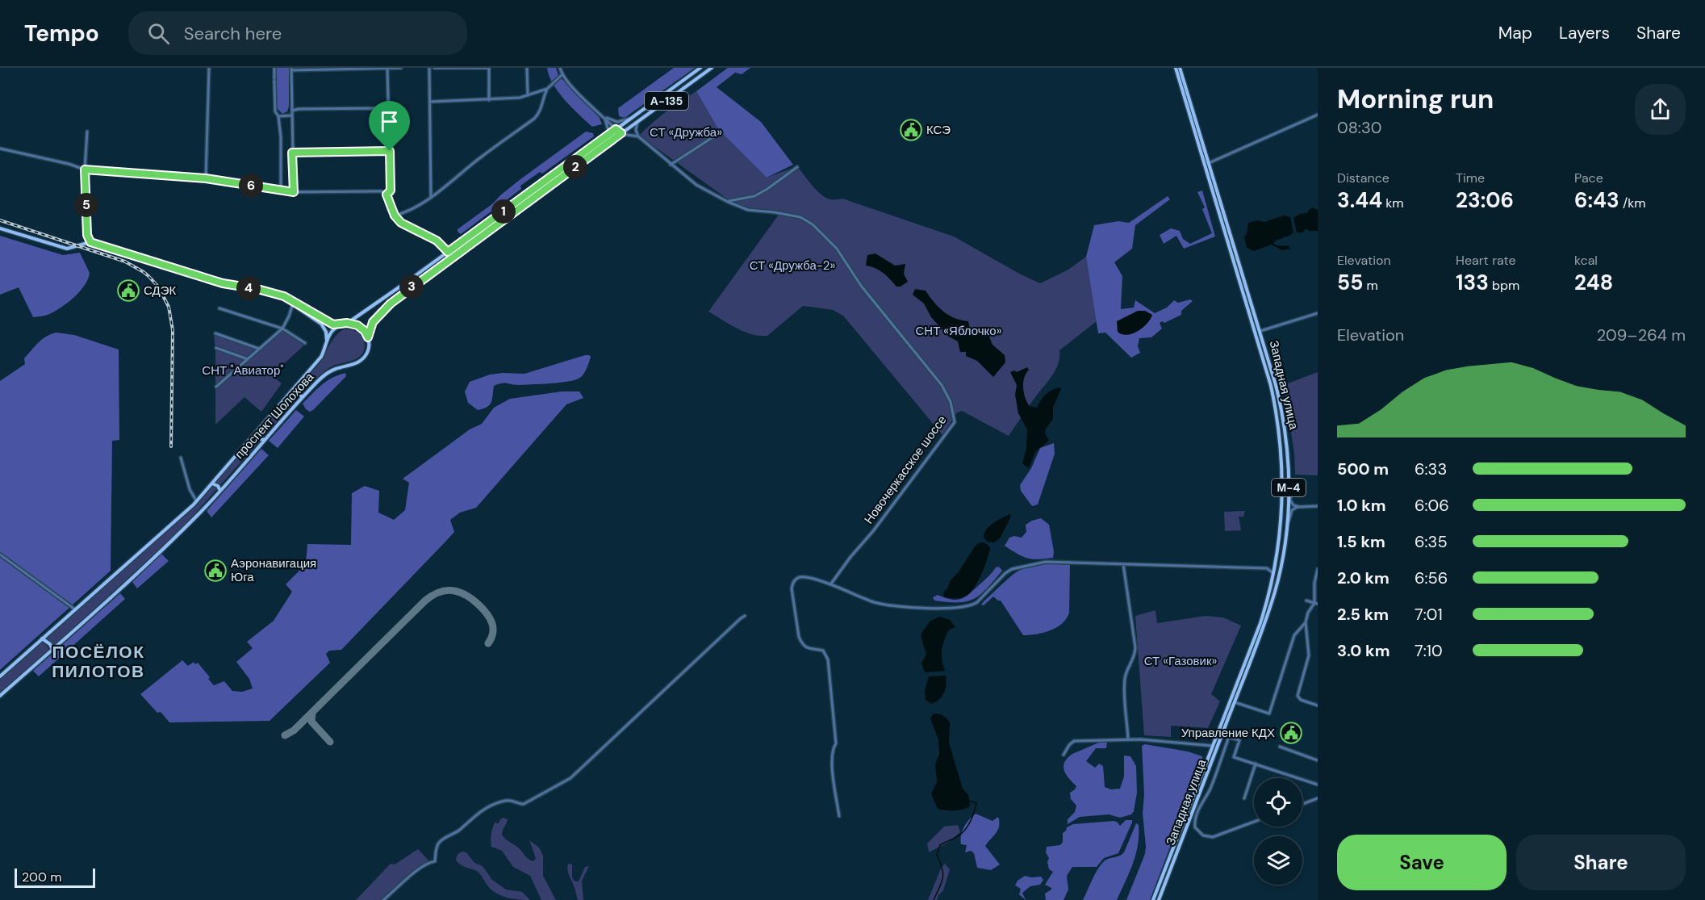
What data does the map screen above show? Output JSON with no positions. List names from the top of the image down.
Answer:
{
  "streets": {
    "main road": [
      "А-135",
      "Западная улица",
      "проспект Шолохова",
      "М-4"
    ],
    "street": ["Новочеркасское шоссе"]
  },
  "crossings": [
    ["А-135", "проспект Шолохова"]
  ],
  "districts": ["ПОСЁЛОК ПИЛОТОВ"],
  "parks": [
    "СТ «Дружба»",
    "СТ «Дружба-2»",
    "СНТ «Яблочко»",
    "СНТ \"Авиатор\"",
    "СТ «Газовик»"
  ],
  "places": {
    "public building": [
      "КСЭ",
      "СДЭК",
      "Аэронавигация Юга",
      "Управление КДХ"
    ]
  },
  "scale_bar": "200 m",
  "page": {
    "header": "Tempo",
    "search": "Search here",
    "nav": ["Map", "Layers", "Share"],
    "heading": ["Morning run", "08:30"],
    "stats": [
      ["Distance", "3.44 km"],
      ["Time", "23:06"],
      ["Pace", "6:43 /km"],
      ["Elevation", "55 m"],
      ["Heart rate", "133 bpm"],
      ["kcal", "248"]
    ],
    "pins": [
      "2",
      "6",
      "5",
      "1",
      "3",
      "4"
    ],
    "chart": ["Elevation", "209–264 m"],
    "list": [
      {
        "name": "500 m",
        "note": "6:33"
      },
      {
        "name": "1.0 km",
        "note": "6:06"
      },
      {
        "name": "1.5 km",
        "note": "6:35"
      },
      {
        "name": "2.0 km",
        "note": "6:56"
      },
      {
        "name": "2.5 km",
        "note": "7:01"
      },
      {
        "name": "3.0 km",
        "note": "7:10"
      }
    ],
    "buttons": ["Save", "Share"],
    "scale": "200 m"
  }
}
